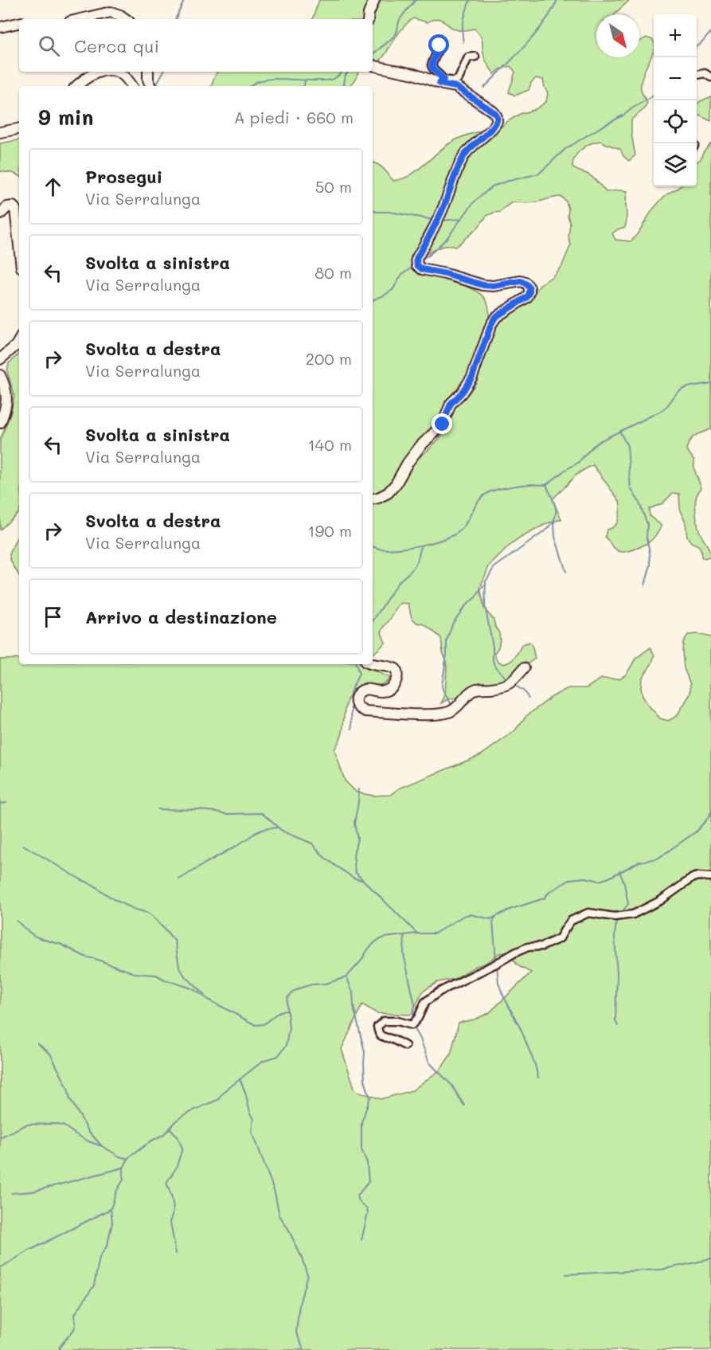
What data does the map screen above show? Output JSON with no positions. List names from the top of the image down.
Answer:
{
  "north": "bottom right",
  "page": {
    "map_buttons": ["+", "−"],
    "search": "Cerca qui",
    "heading": ["9 min", "A piedi · 660 m"],
    "list": [
      ["Prosegui", "Via Serralunga", "50 m"],
      ["Svolta a sinistra", "Via Serralunga", "80 m"],
      ["Svolta a destra", "Via Serralunga", "200 m"],
      ["Svolta a sinistra", "Via Serralunga", "140 m"],
      ["Svolta a destra", "Via Serralunga", "190 m"],
      "Arrivo a destinazione"
    ]
  }
}
